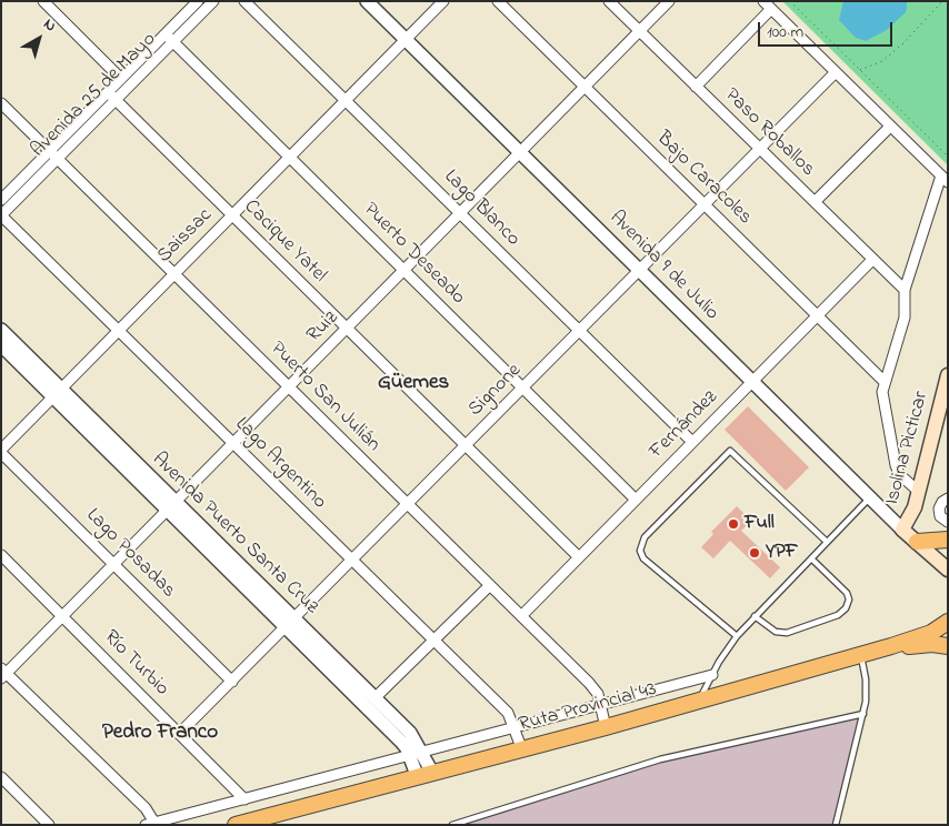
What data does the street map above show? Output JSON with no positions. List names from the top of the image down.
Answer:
{
  "streets": {
    "main road": ["Avenida 9 de Julio", "Isolina Picticar", "Ruta Provincial 43"],
    "street": [
      "Avenida 25 de Mayo",
      "Paso Roballos",
      "Bajo Caracoles",
      "Lago Blanco",
      "Saissac",
      "Cacique Yatel",
      "Puerto Deseado",
      "Ruiz",
      "Signone",
      "Puerto San Julián",
      "Fernández",
      "Lago Argentino",
      "Avenida Puerto Santa Cruz",
      "Lago Posadas",
      "Río Turbio"
    ]
  },
  "crossings": [
    ["Avenida 25 de Mayo", "Cacique Yatel"],
    ["Avenida 25 de Mayo", "Puerto Deseado"],
    ["Avenida 25 de Mayo", "Puerto San Julián"],
    ["Avenida 25 de Mayo", "Lago Argentino"],
    ["Paso Roballos", "Ruiz"],
    ["Paso Roballos", "Signone"],
    ["Paso Roballos", "Fernández"],
    ["Bajo Caracoles", "Ruiz"],
    ["Bajo Caracoles", "Signone"],
    ["Bajo Caracoles", "Fernández"],
    ["Lago Blanco", "Saissac"],
    ["Lago Blanco", "Ruiz"],
    ["Lago Blanco", "Signone"],
    ["Lago Blanco", "Fernández"],
    ["Saissac", "Cacique Yatel"],
    ["Saissac", "Puerto Deseado"],
    ["Saissac", "Avenida 9 de Julio"],
    ["Saissac", "Puerto San Julián"],
    ["Saissac", "Lago Argentino"],
    ["Saissac", "Avenida Puerto Santa Cruz"],
    ["Saissac", "Lago Posadas"],
    ["Cacique Yatel", "Ruiz"],
    ["Cacique Yatel", "Signone"],
    ["Cacique Yatel", "Fernández"],
    ["Puerto Deseado", "Ruiz"],
    ["Puerto Deseado", "Signone"],
    ["Puerto Deseado", "Fernández"],
    ["Avenida 9 de Julio", "Ruiz"],
    ["Avenida 9 de Julio", "Signone"],
    ["Avenida 9 de Julio", "Fernández"],
    ["Avenida 9 de Julio", "Isolina Picticar"],
    ["Ruiz", "Puerto San Julián"],
    ["Ruiz", "Lago Argentino"],
    ["Ruiz", "Avenida Puerto Santa Cruz"],
    ["Ruiz", "Lago Posadas"],
    ["Ruiz", "Río Turbio"],
    ["Signone", "Puerto San Julián"],
    ["Signone", "Lago Argentino"],
    ["Signone", "Avenida Puerto Santa Cruz"],
    ["Signone", "Lago Posadas"],
    ["Signone", "Río Turbio"],
    ["Puerto San Julián", "Fernández"],
    ["Puerto San Julián", "Ruta Provincial 43"],
    ["Lago Argentino", "Ruta Provincial 43"],
    ["Avenida Puerto Santa Cruz", "Ruta Provincial 43"]
  ],
  "districts": ["Güemes", "Pedro Franco"],
  "places": ["Full", "YPF"],
  "scale_bar": "100 m",
  "north": "top right"
}
